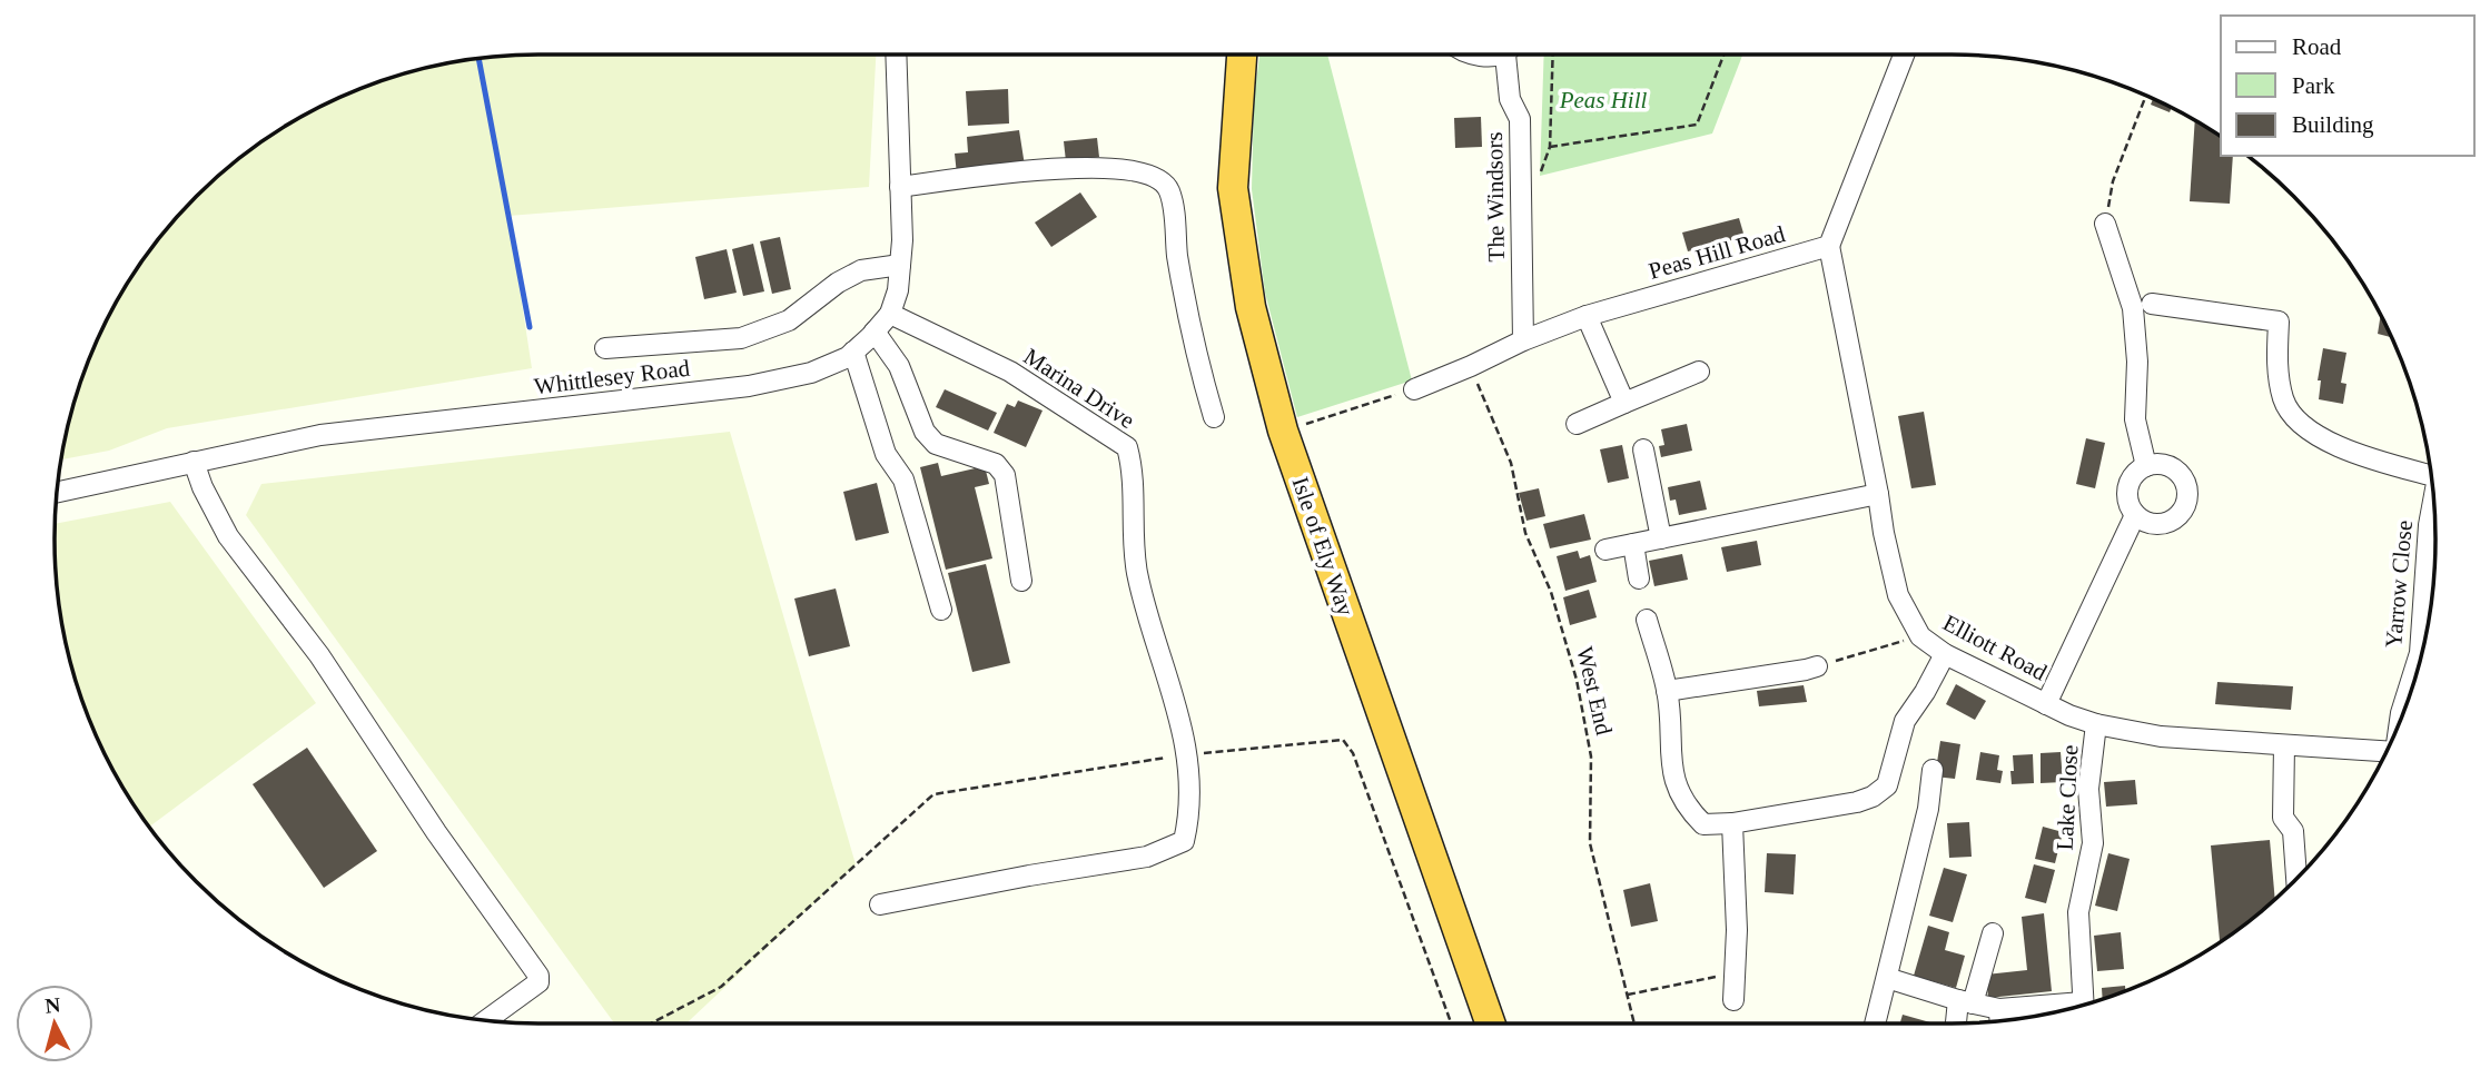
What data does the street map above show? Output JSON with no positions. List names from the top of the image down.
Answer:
{
  "streets": {
    "highway": ["Isle of Ely Way"],
    "street": [
      "The Windsors",
      "Peas Hill Road",
      "Whittlesey Road",
      "Marina Drive",
      "Yarrow Close",
      "Elliott Road",
      "Lake Close"
    ],
    "path": ["West End"]
  },
  "crossings": [
    ["The Windsors", "Peas Hill Road"],
    ["Peas Hill Road", "Elliott Road"],
    ["Peas Hill Road", "West End"],
    ["Whittlesey Road", "Marina Drive"],
    ["Elliott Road", "Lake Close"]
  ],
  "parks": ["Peas Hill"],
  "legend": ["Road", "Park", "Building"],
  "north": "top"
}
